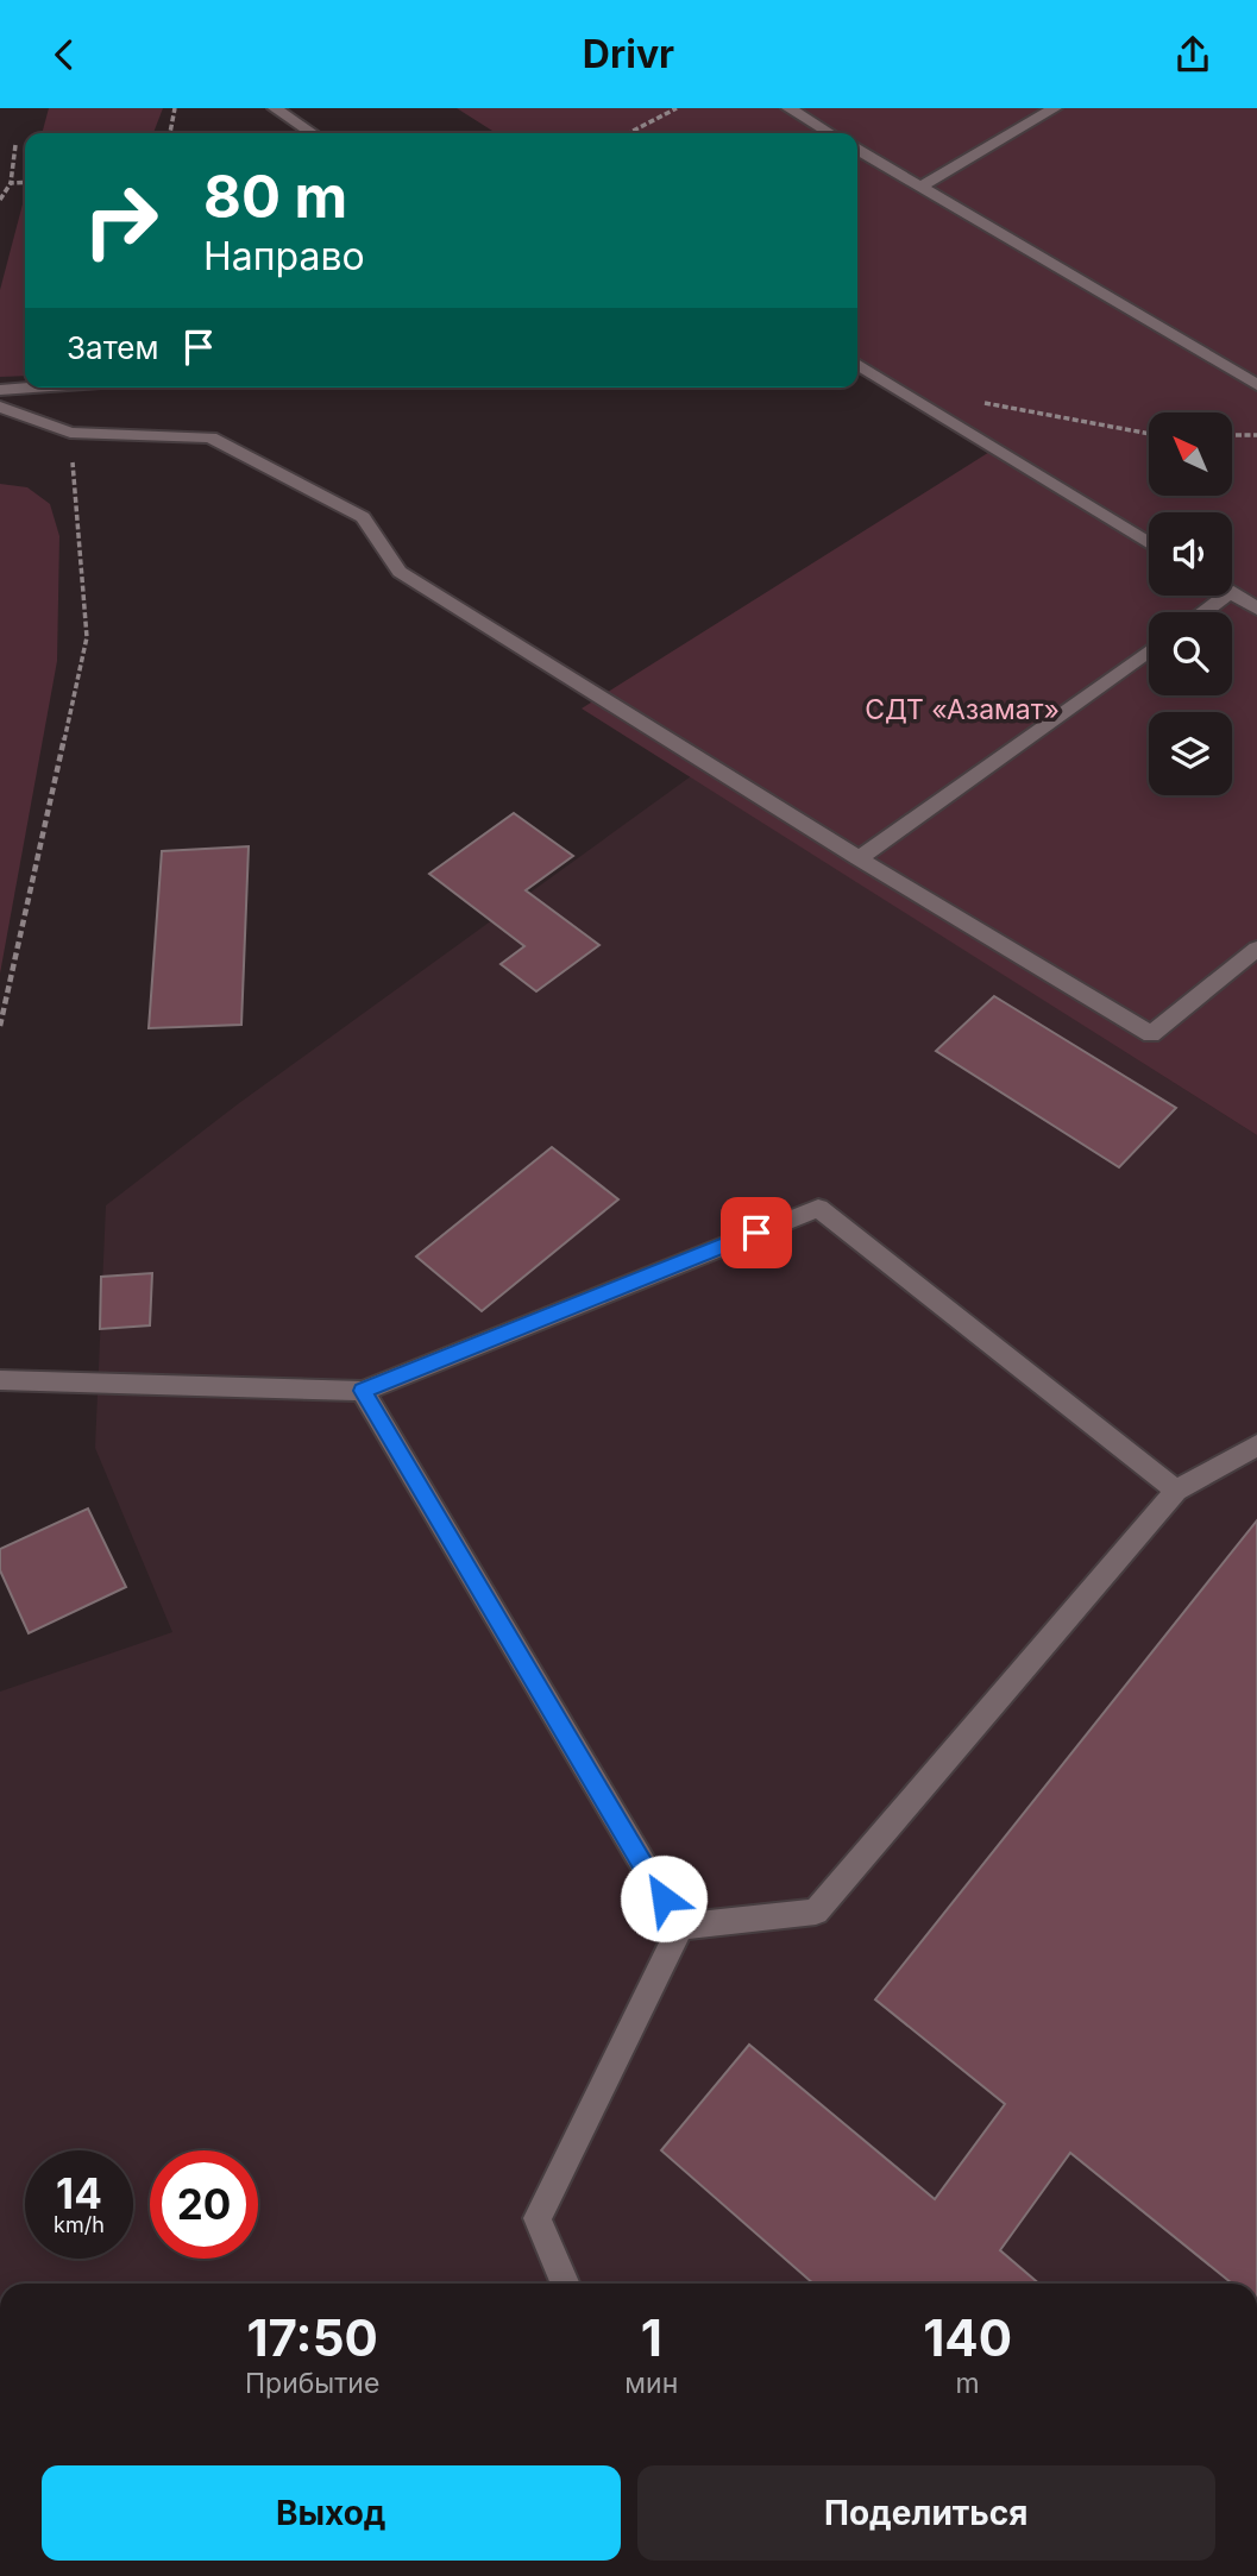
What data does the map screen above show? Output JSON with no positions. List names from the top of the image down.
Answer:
{
  "parks": ["СДТ «Азамат»"],
  "north": "top left",
  "page": {
    "header": "Drivr",
    "turn": ["80 m", "Направо"],
    "then": "Затем",
    "speed": "14 km/h",
    "limit": "20",
    "eta": [
      "17:50",
      "Прибытие",
      "1",
      "мин",
      "140",
      "m"
    ],
    "buttons": ["Выход", "Поделиться"]
  }
}
